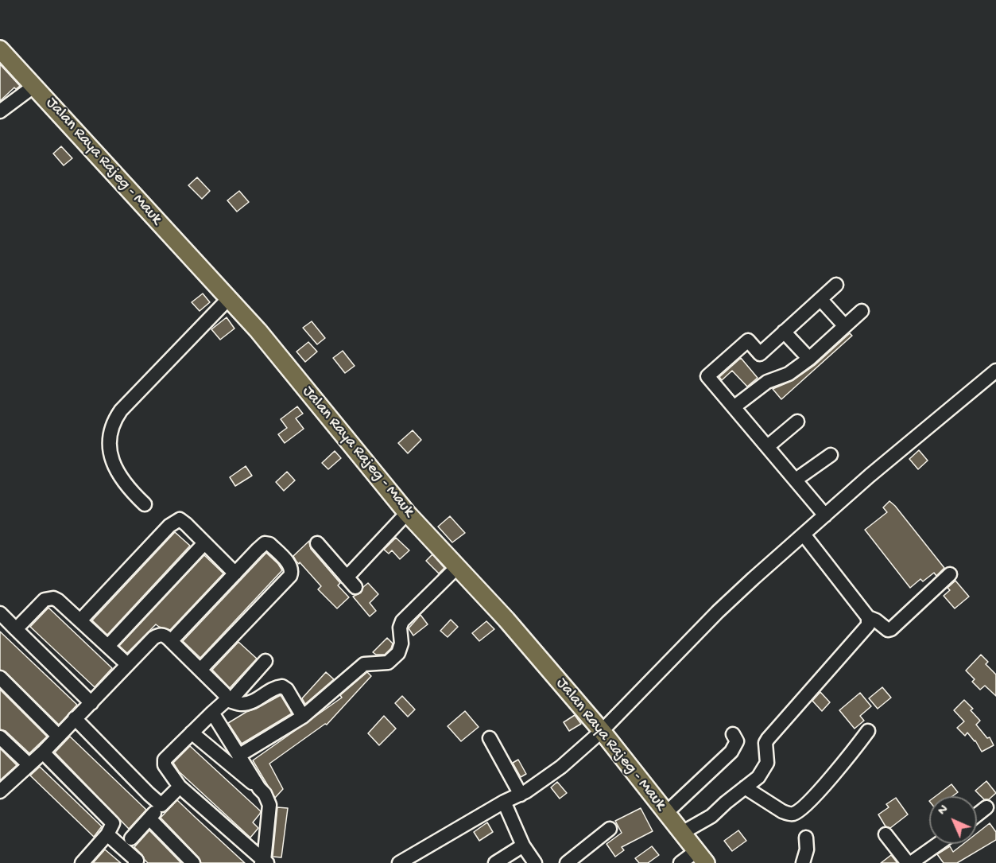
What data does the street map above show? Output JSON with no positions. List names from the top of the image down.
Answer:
{
  "streets": {
    "main road": ["Jalan Raya Rajeg - Mauk"]
  },
  "north": "top left"
}
